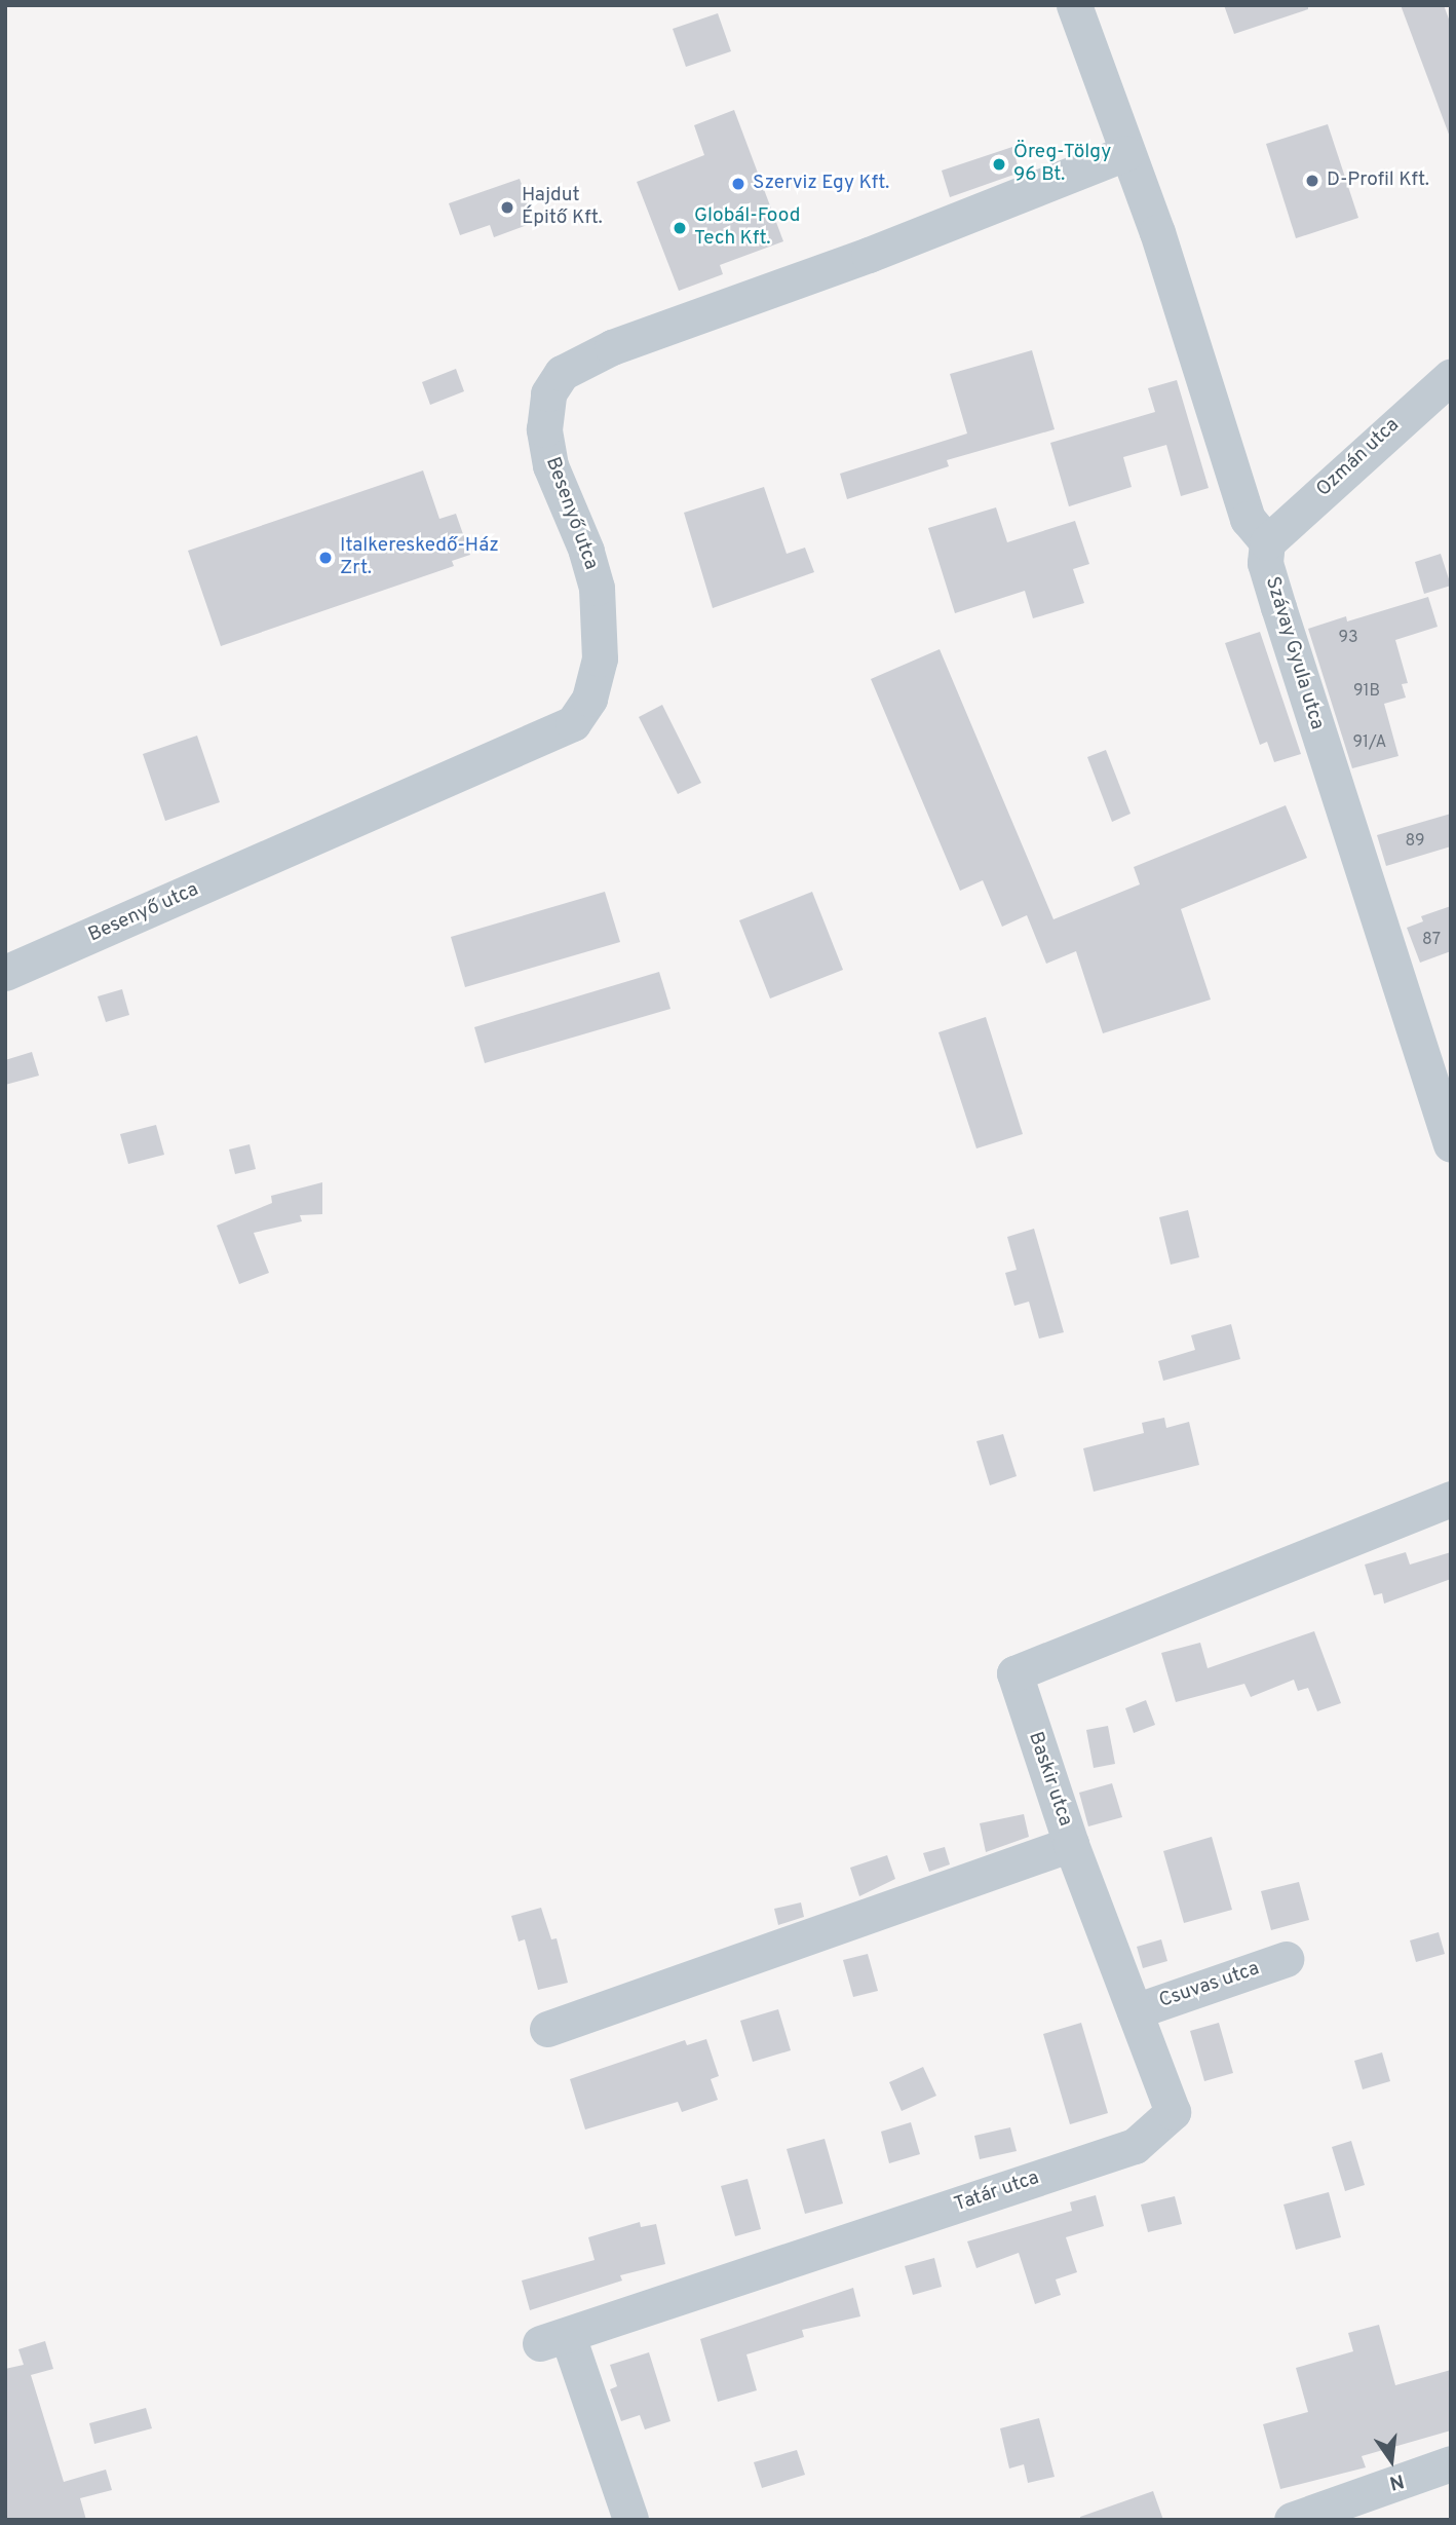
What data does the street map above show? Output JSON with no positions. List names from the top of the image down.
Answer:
{
  "streets": {
    "street": [
      "Ozmán utca",
      "Besenyő utca",
      "Szávay Gyula utca",
      "Baskir utca",
      "Csuvas utca",
      "Tatár utca"
    ]
  },
  "crossings": [
    ["Ozmán utca", "Szávay Gyula utca"],
    ["Baskir utca", "Tatár utca"],
    ["Csuvas utca", "Tatár utca"]
  ],
  "places": [
    "Öreg-Tölgy 96 Bt.",
    "D-Profil Kft.",
    "Szerviz Egy Kft.",
    "Hajdut Épitő Kft.",
    "Globál-Food Tech Kft.",
    "Italkereskedő-Ház Zrt."
  ],
  "house_numbers": [
    "93",
    "91B",
    "91/A",
    "89",
    "87"
  ],
  "north": "bottom"
}
